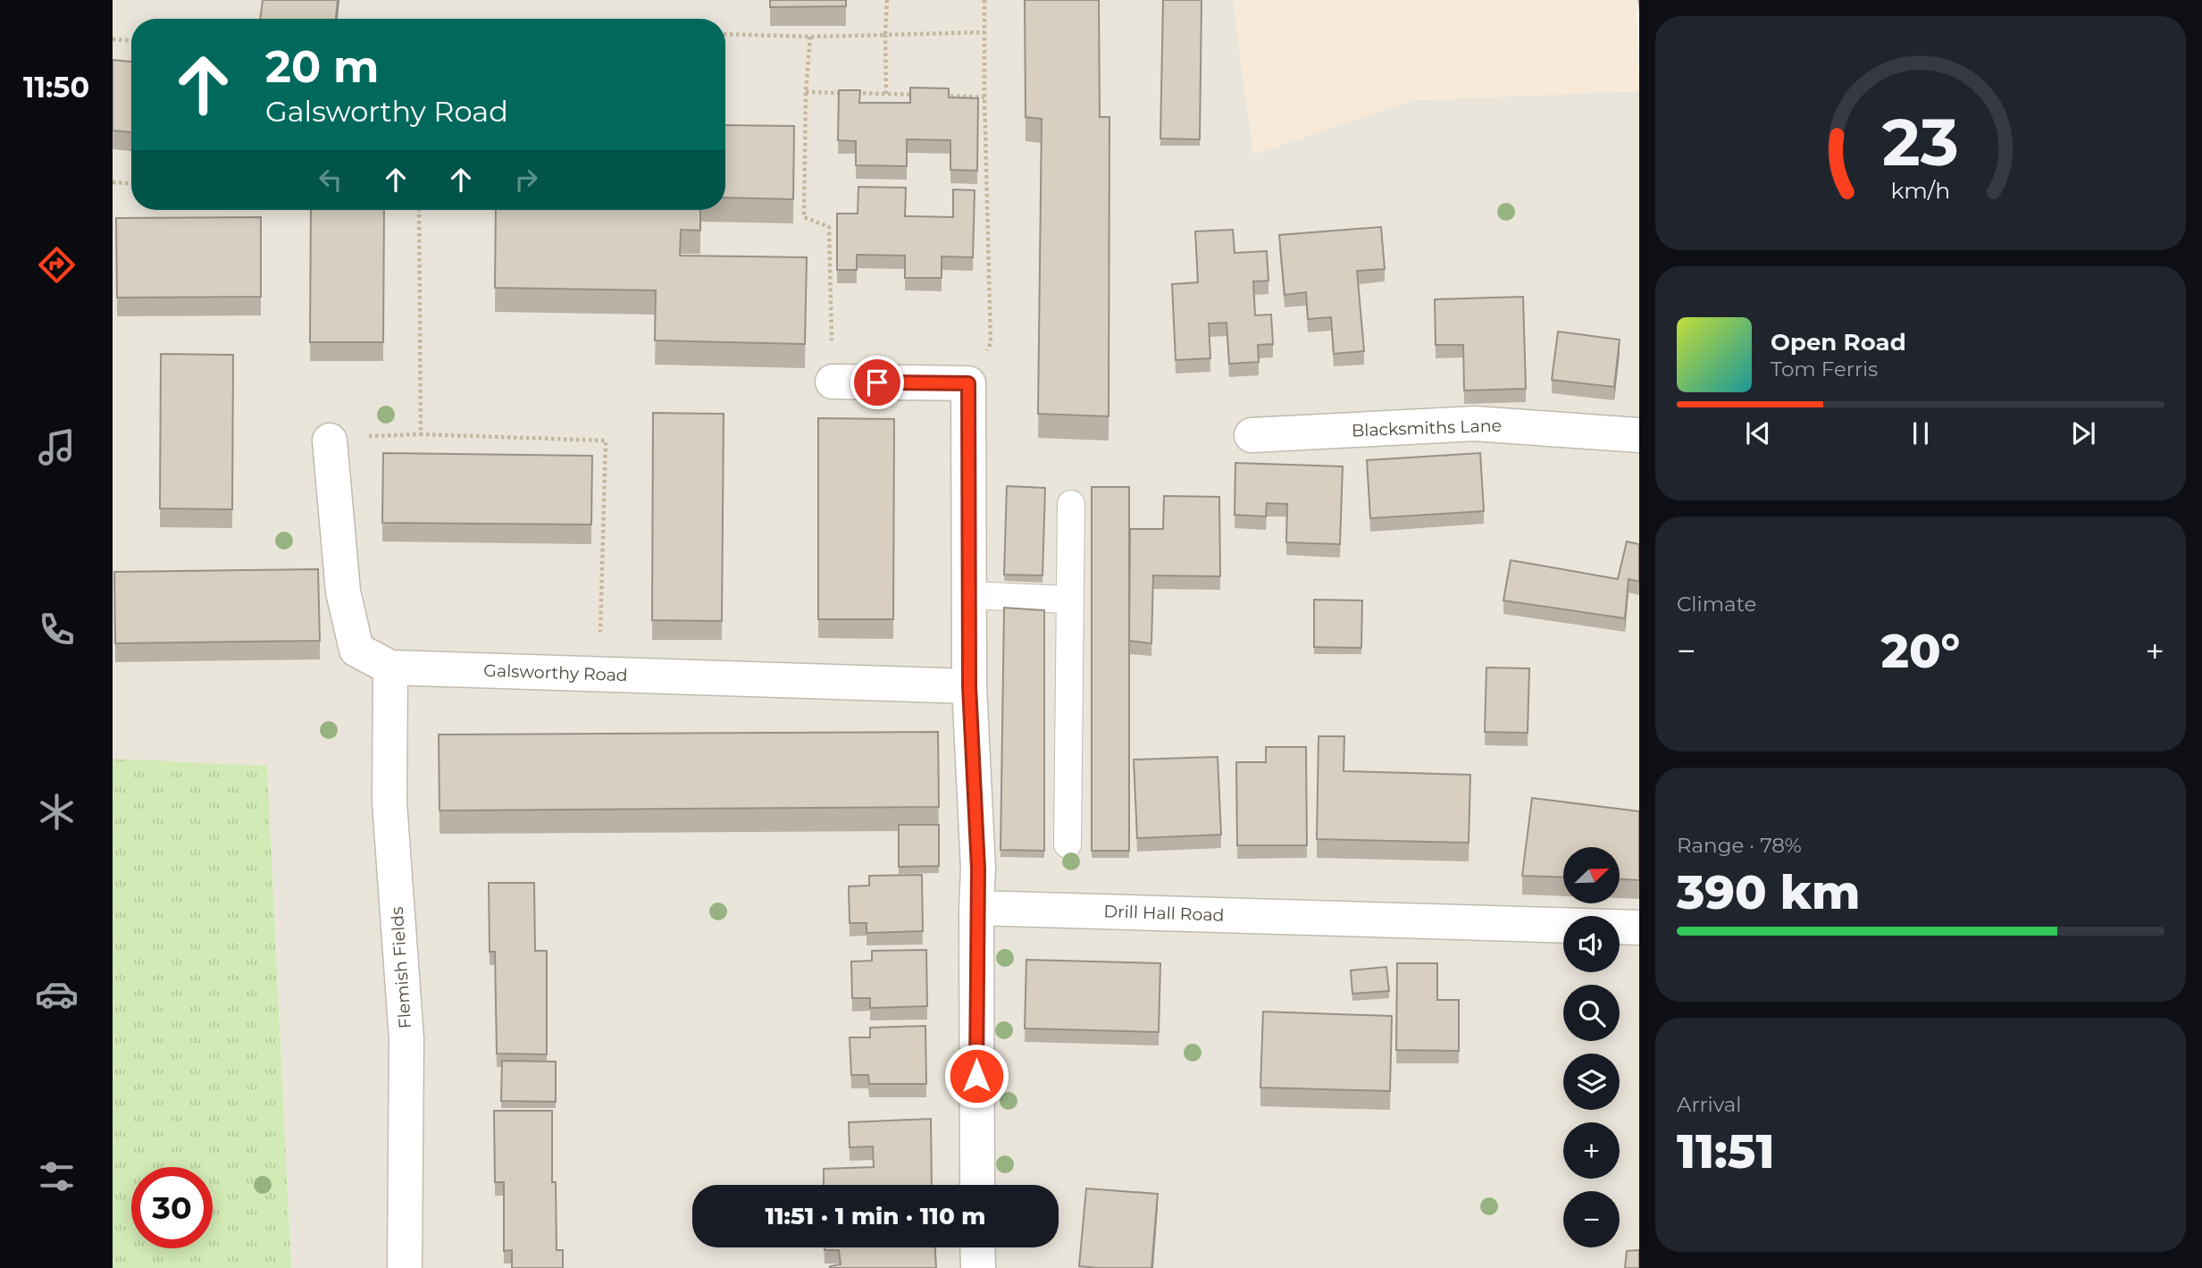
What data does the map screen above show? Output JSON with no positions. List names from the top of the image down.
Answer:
{
  "streets": {
    "street": [
      "Blacksmiths Lane",
      "Galsworthy Road",
      "Drill Hall Road",
      "Flemish Fields"
    ]
  },
  "crossings": [
    ["Galsworthy Road", "Flemish Fields"]
  ],
  "north": "top right",
  "page": {
    "tabs": "11:50",
    "turn": ["20 m", "Galsworthy Road"],
    "song": ["Open Road", "Tom Ferris"],
    "tile": [
      "Climate",
      ["Range · 78%", "390 km"],
      ["Arrival", "11:51"]
    ],
    "heat": ["−", "20°", "+"],
    "map_buttons": ["+", "−"],
    "limit": "30",
    "trip": "11:51 · 1 min · 110 m",
    "gauge": ["23", "km/h"]
  }
}
